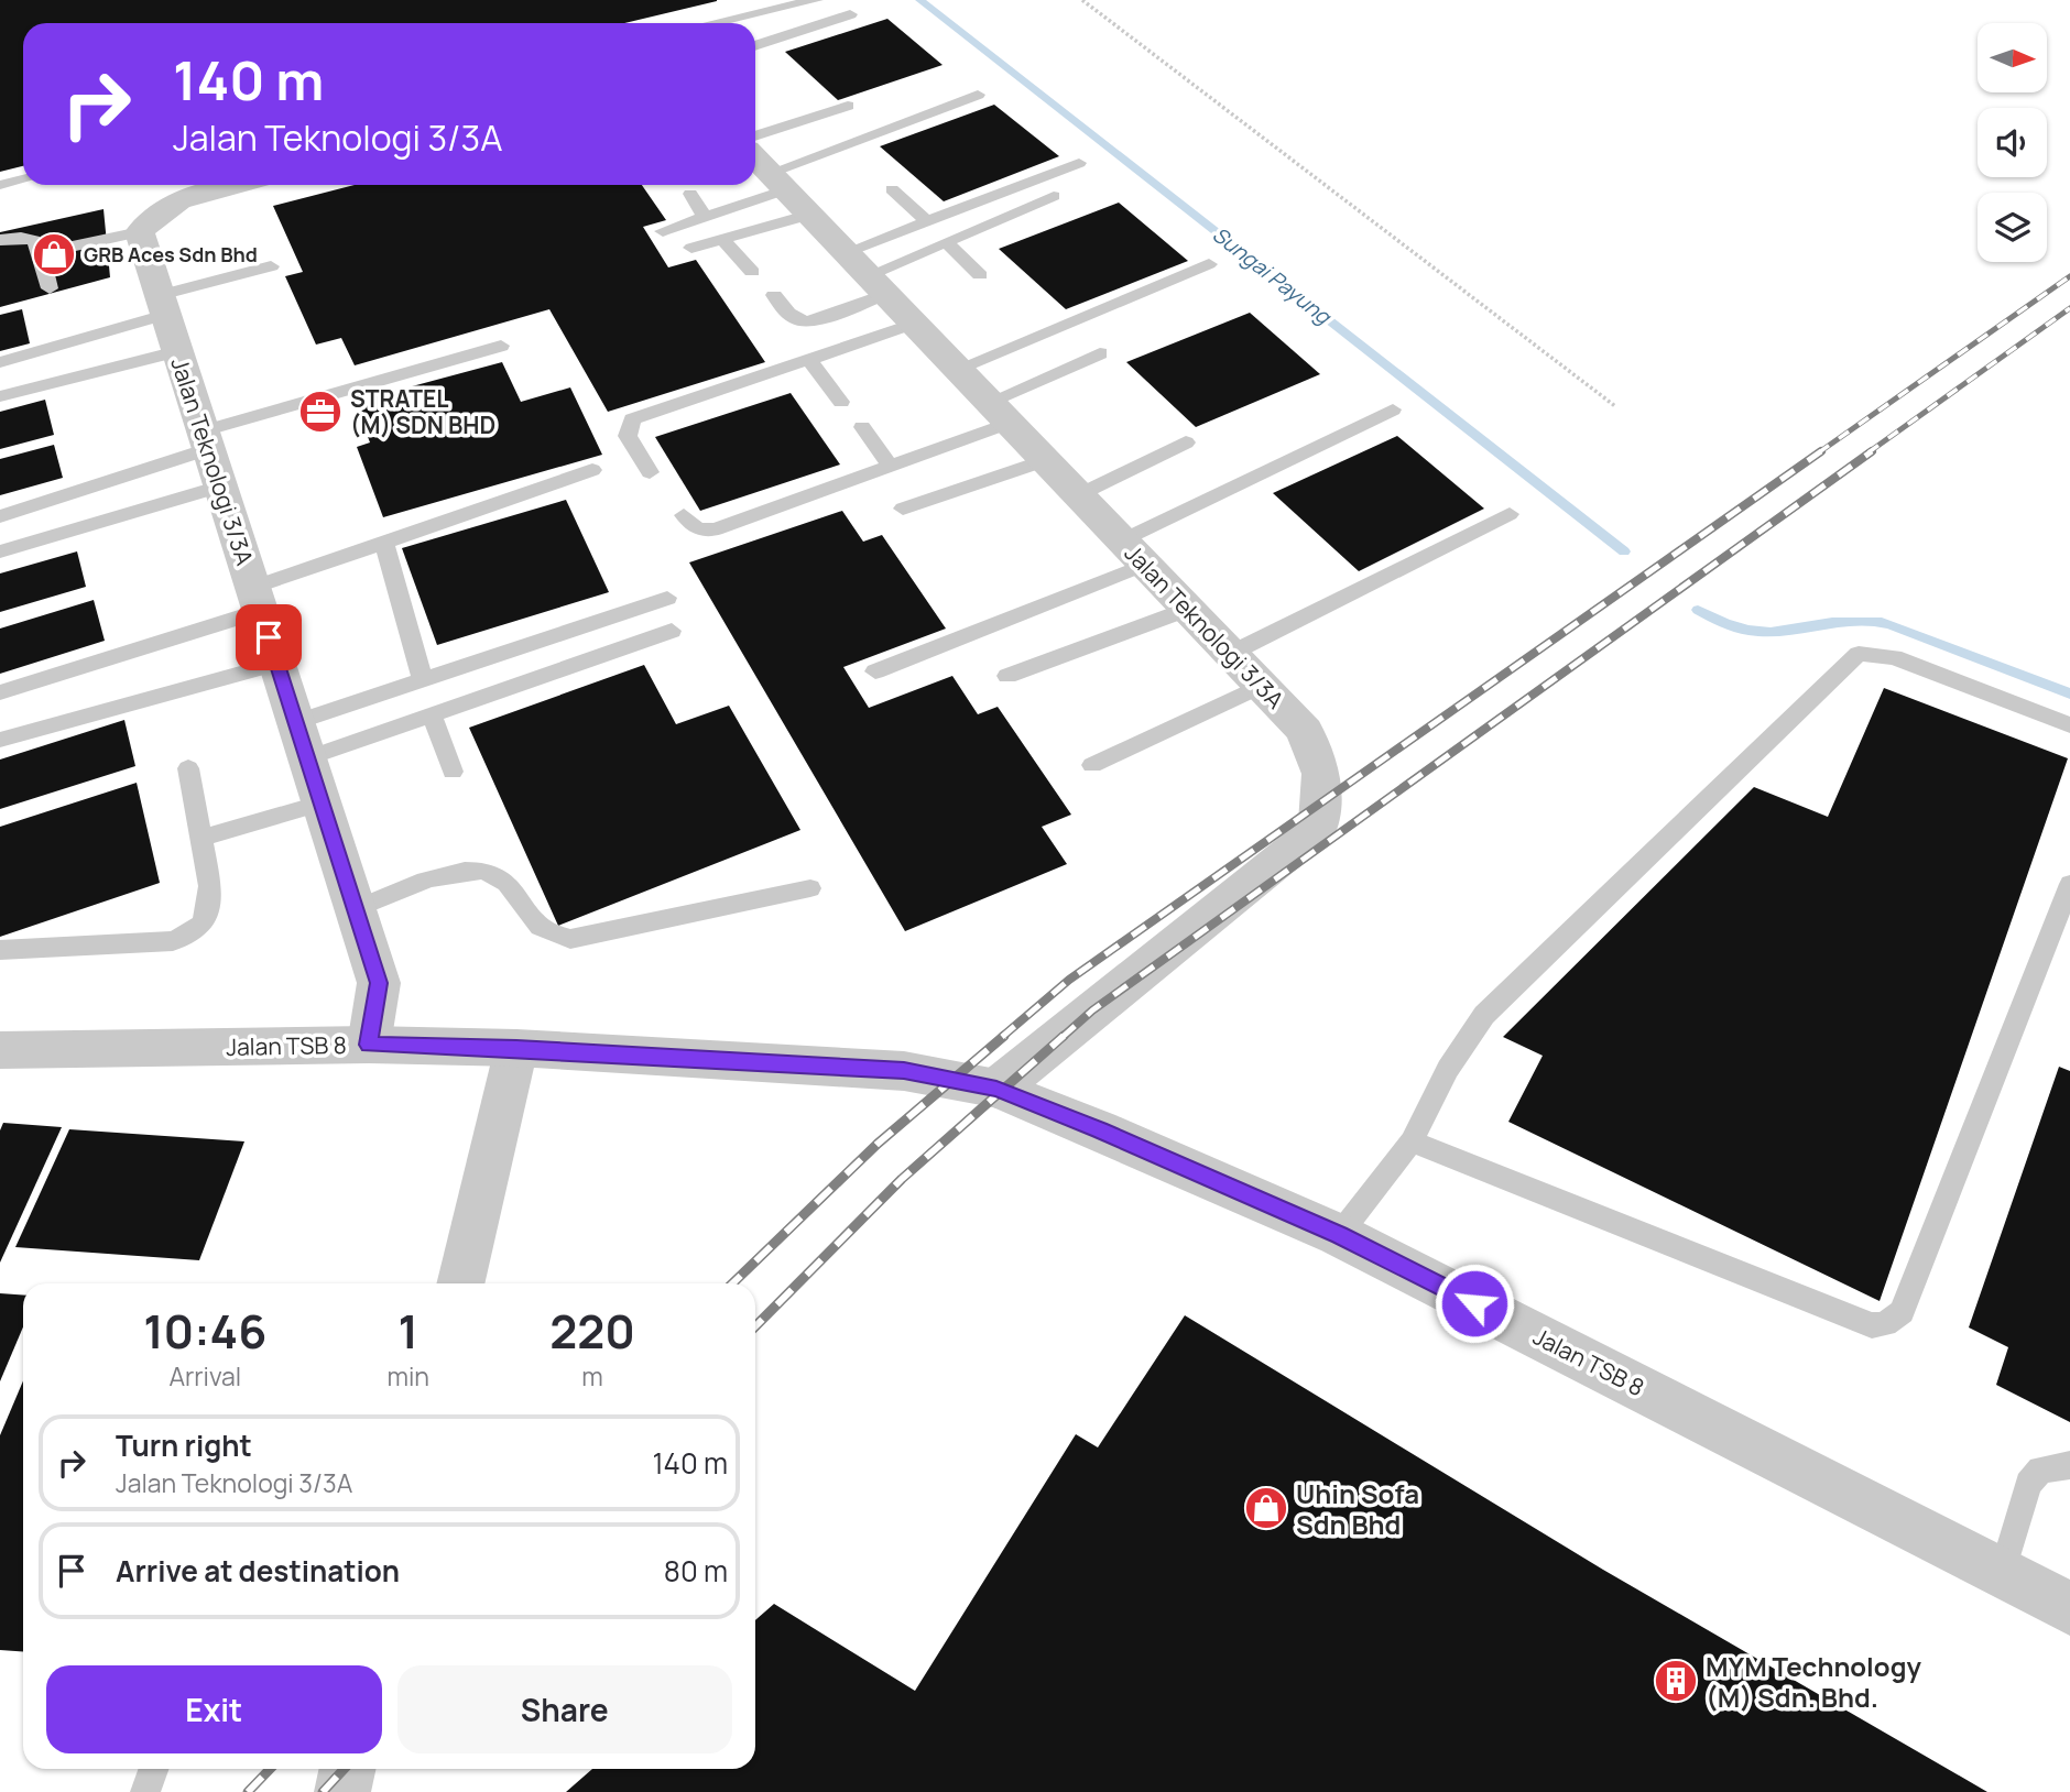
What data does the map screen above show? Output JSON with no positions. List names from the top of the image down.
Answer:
{
  "streets": {
    "street": ["Jalan Teknologi 3/3A", "Jalan TSB 8"]
  },
  "crossings": [
    ["Jalan Teknologi 3/3A", "Jalan TSB 8"]
  ],
  "water": ["Sungai Payung"],
  "places": {
    "shop": ["GRB Aces Sdn Bhd", "Uhin Sofa Sdn Bhd"],
    "office": ["STRATEL (M) SDN BHD"],
    "building": ["MYM Technology (M) Sdn. Bhd."]
  },
  "north": "right",
  "page": {
    "turn": ["140 m", "Jalan Teknologi 3/3A"],
    "eta": [
      "10:46",
      "Arrival",
      "1",
      "min",
      "220",
      "m"
    ],
    "list": [
      {
        "name": "Turn right",
        "note": "Jalan Teknologi 3/3A",
        "value": "140 m"
      },
      {
        "name": "Arrive at destination",
        "value": "80 m"
      }
    ],
    "buttons": ["Exit", "Share"]
  }
}
